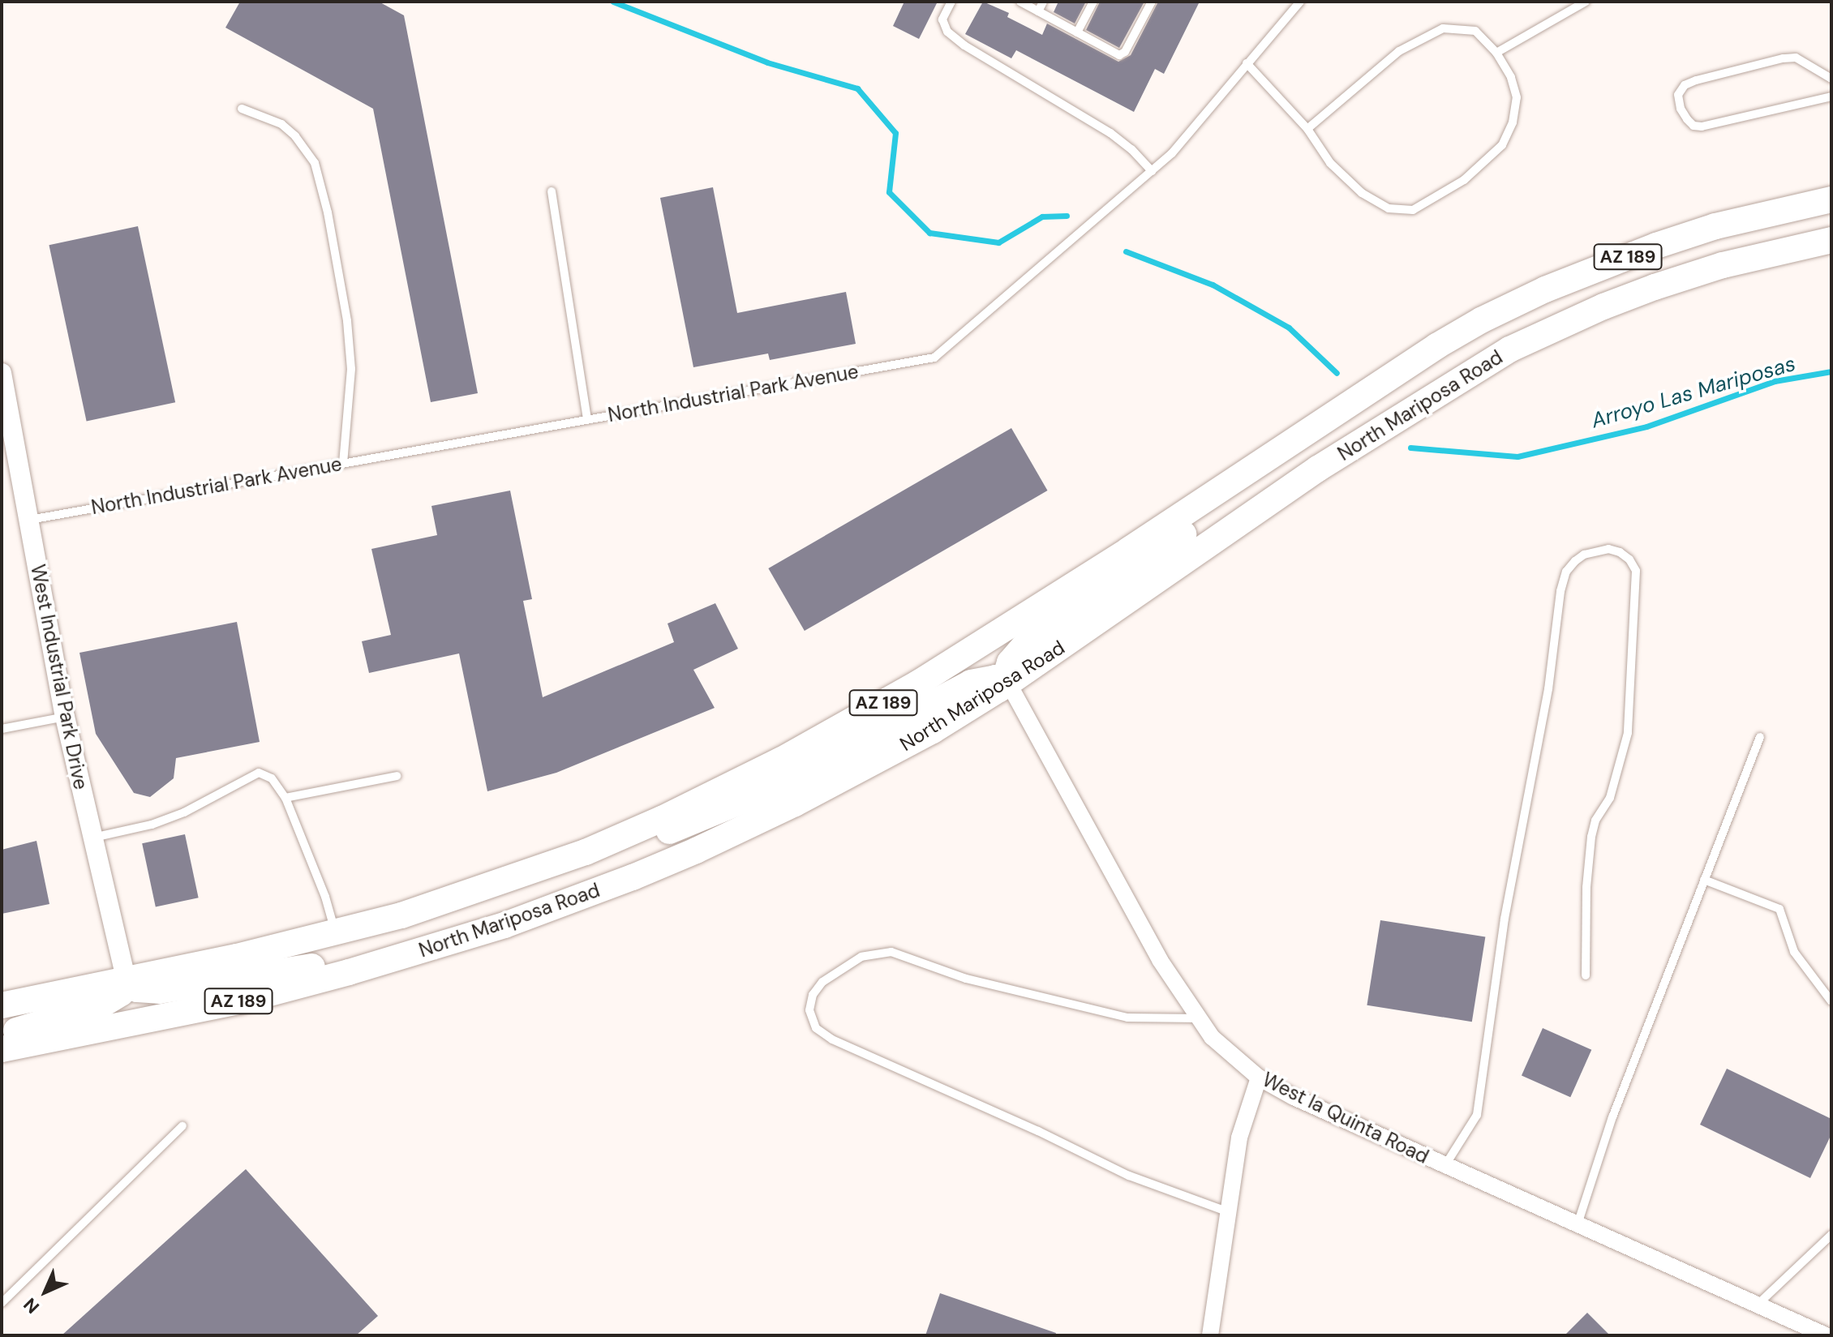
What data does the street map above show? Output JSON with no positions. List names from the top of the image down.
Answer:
{
  "streets": {
    "highway": ["AZ 189", "North Mariposa Road"],
    "street": ["West Industrial Park Drive", "West la Quinta Road"],
    "lane": ["North Industrial Park Avenue"]
  },
  "crossings": [
    ["North Industrial Park Avenue", "West Industrial Park Drive"],
    ["North Mariposa Road", "West Industrial Park Drive"],
    ["North Mariposa Road", "West la Quinta Road"]
  ],
  "water": ["Arroyo Las Mariposas"],
  "north": "bottom left"
}
